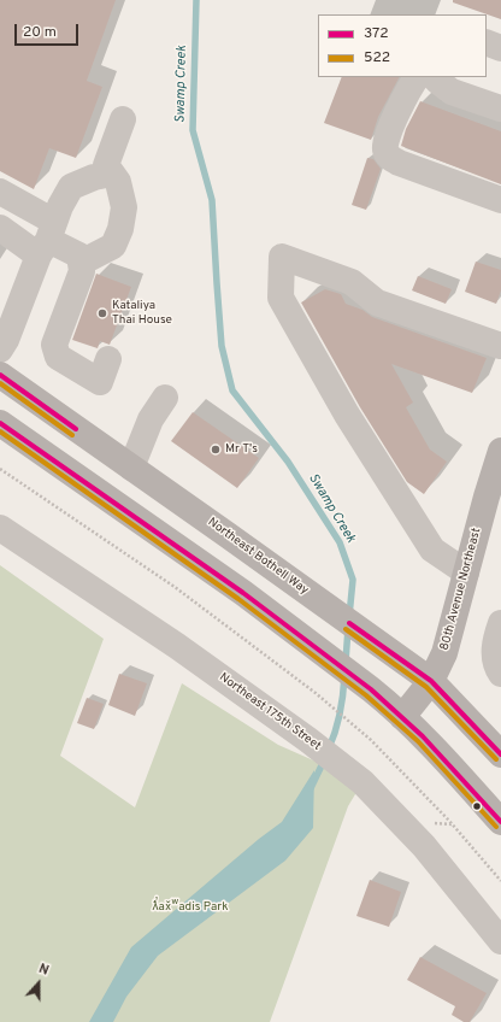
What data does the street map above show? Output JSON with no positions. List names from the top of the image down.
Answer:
{
  "streets": {
    "main road": ["Northeast Bothell Way", "80th Avenue Northeast"],
    "street": ["Northeast 175th Street"]
  },
  "crossings": [
    ["Northeast Bothell Way", "80th Avenue Northeast"]
  ],
  "water": ["Swamp Creek"],
  "parks": ["ƛ̕ax̌ʷadis Park"],
  "places": ["Kataliya Thai House", "Mr T's"],
  "lines": ["transit line 372", "transit line 522"],
  "legend": ["372", "522"],
  "scale_bar": "20 m",
  "north": "top"
}
